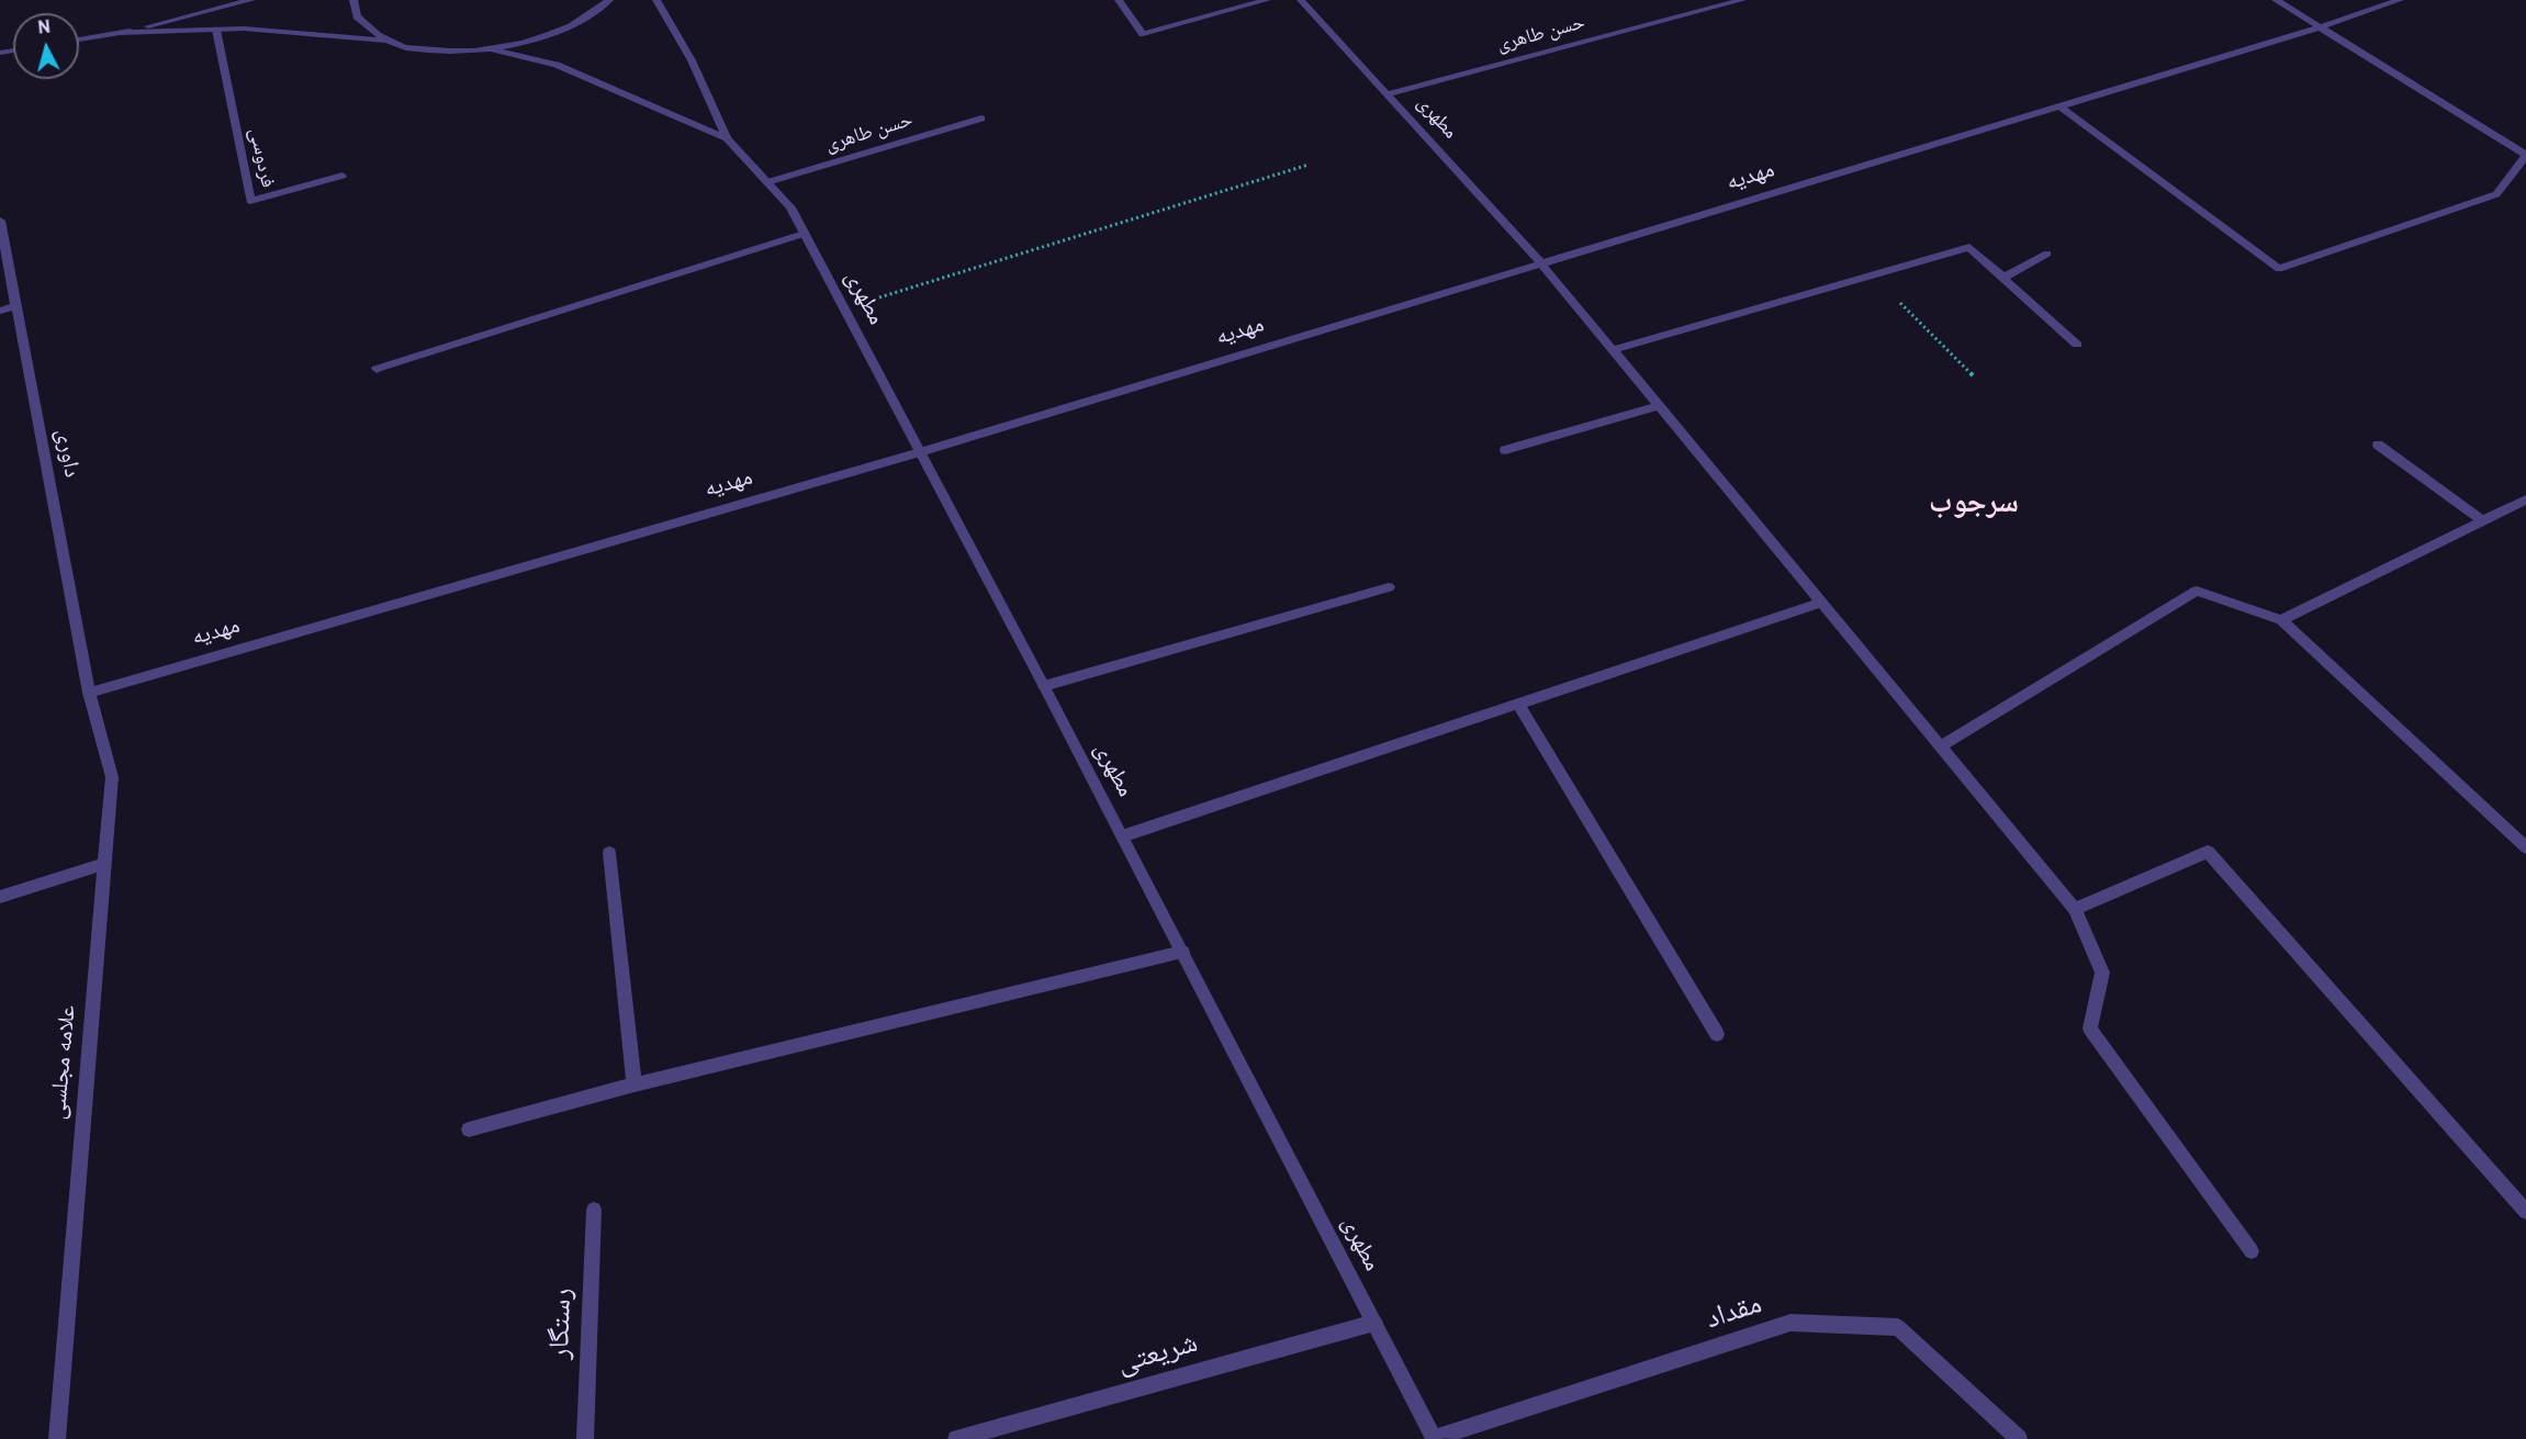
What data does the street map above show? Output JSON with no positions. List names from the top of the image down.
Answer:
{
  "streets": {
    "street": [
      "حسن طاهری",
      "مطهری",
      "فردوسی",
      "مهدیه",
      "داوری",
      "علامه مجلسی",
      "مقداد",
      "رستگار",
      "شریعتی"
    ]
  },
  "crossings": [
    ["حسن طاهری", "مطهری"],
    ["مطهری", "مهدیه"],
    ["مطهری", "مقداد"],
    ["مطهری", "شریعتی"],
    ["مهدیه", "داوری"],
    ["مهدیه", "علامه مجلسی"],
    ["داوری", "علامه مجلسی"]
  ],
  "districts": ["سرجوب"],
  "north": "top"
}
